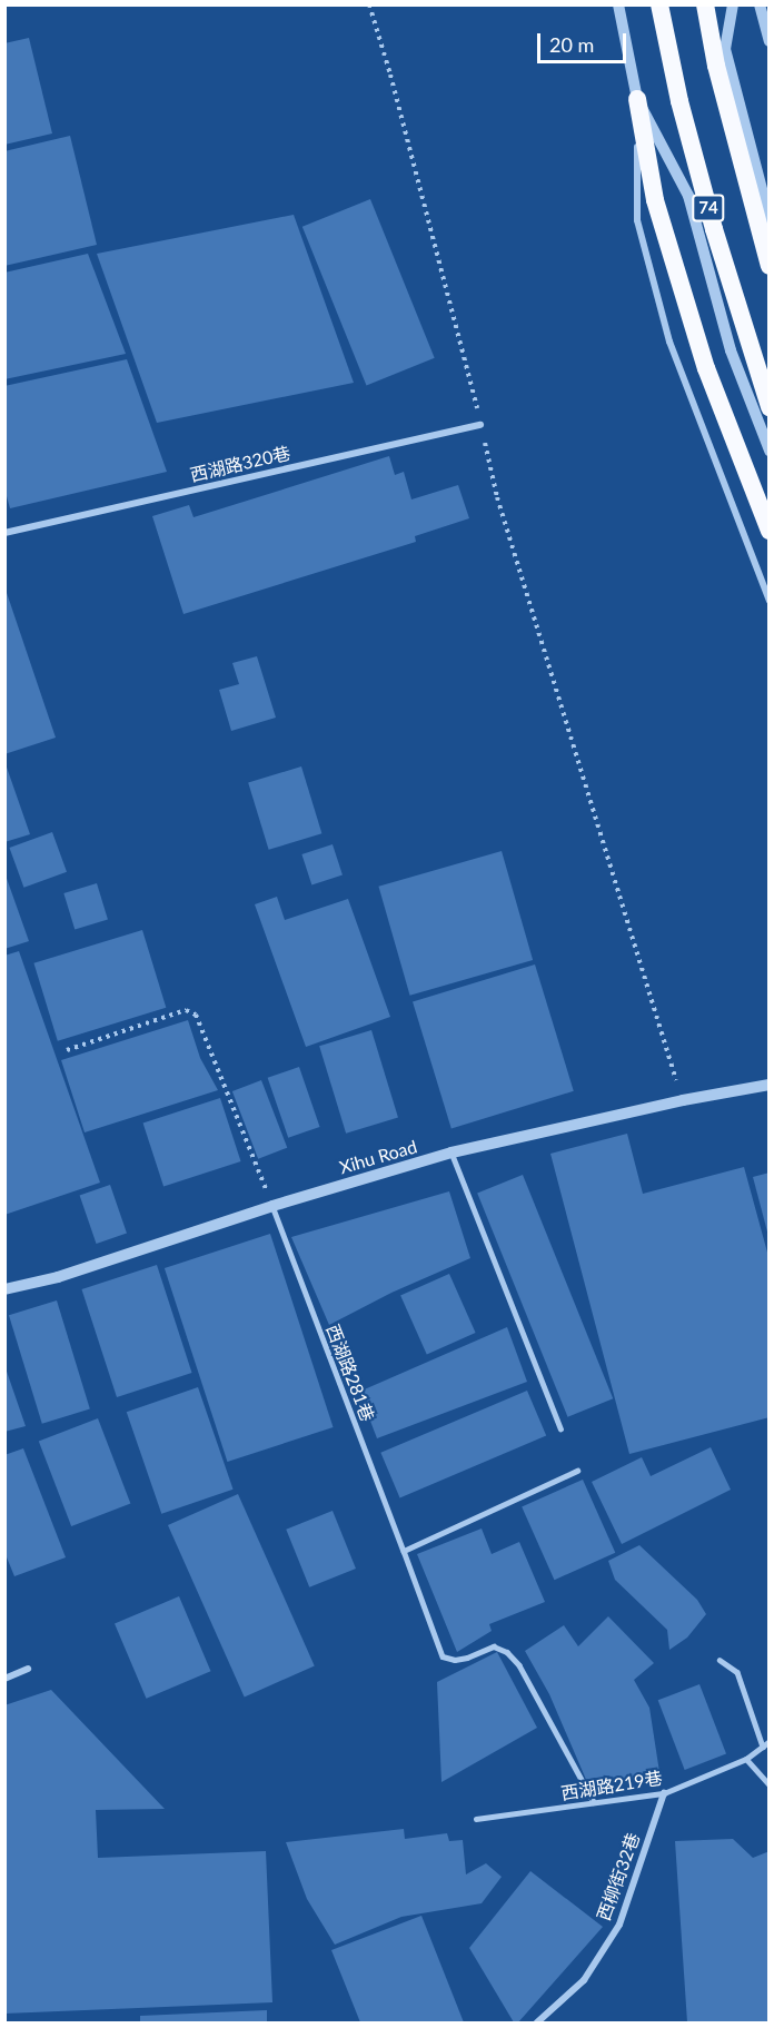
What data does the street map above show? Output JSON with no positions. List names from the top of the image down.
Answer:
{
  "streets": {
    "highway": ["74"],
    "street": ["西湖路320巷", "Xihu Road", "西柳街32巷"],
    "lane": ["西湖路281巷", "西湖路219巷"]
  },
  "crossings": [
    ["Xihu Road", "西湖路281巷"],
    ["西湖路281巷", "西湖路219巷"],
    ["西湖路219巷", "西柳街32巷"]
  ],
  "scale_bar": "20 m"
}
